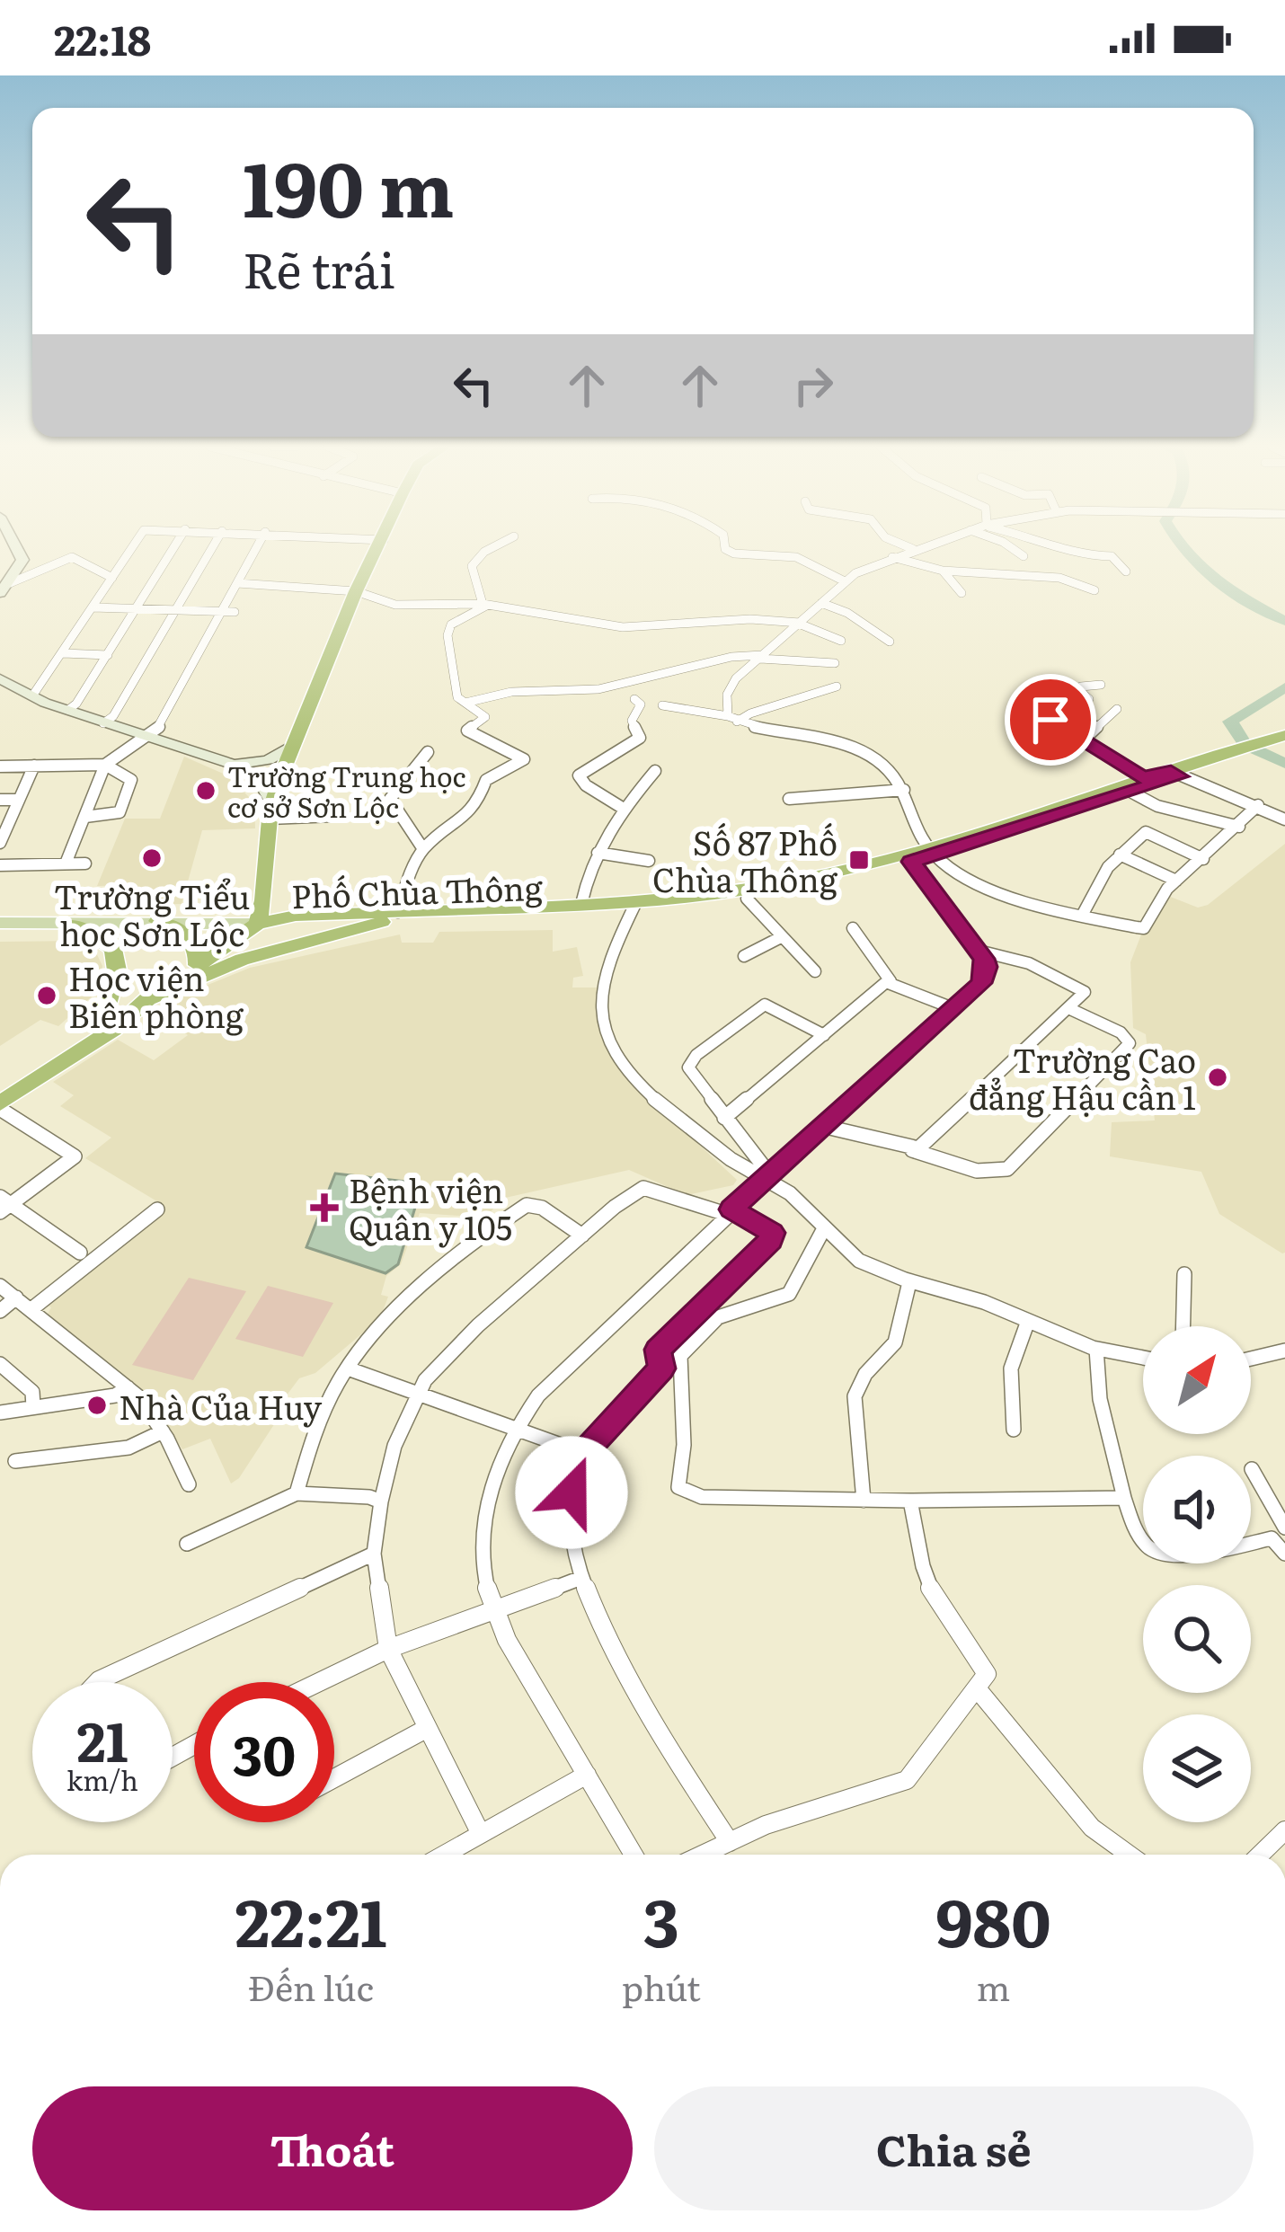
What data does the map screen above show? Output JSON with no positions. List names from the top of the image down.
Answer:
{
  "streets": {
    "highway": ["Phố Chùa Thông"]
  },
  "places": {
    "other": [
      "Trường Trung học cơ sở Sơn Lộc",
      "Trường Tiểu học Sơn Lộc",
      "Học viện Biên phòng",
      "Trường Cao đẳng Hậu cần 1",
      "Nhà Của Huy"
    ],
    "transit": ["Số 87 Phố Chùa Thông"],
    "health": ["Bệnh viện Quân y 105"]
  },
  "north": "top right",
  "page": {
    "status": "22:18",
    "turn": ["190 m", "Rẽ trái"],
    "speed": "21 km/h",
    "limit": "30",
    "eta": [
      "22:21",
      "Đến lúc",
      "3",
      "phút",
      "980",
      "m"
    ],
    "buttons": ["Thoát", "Chia sẻ"]
  }
}
